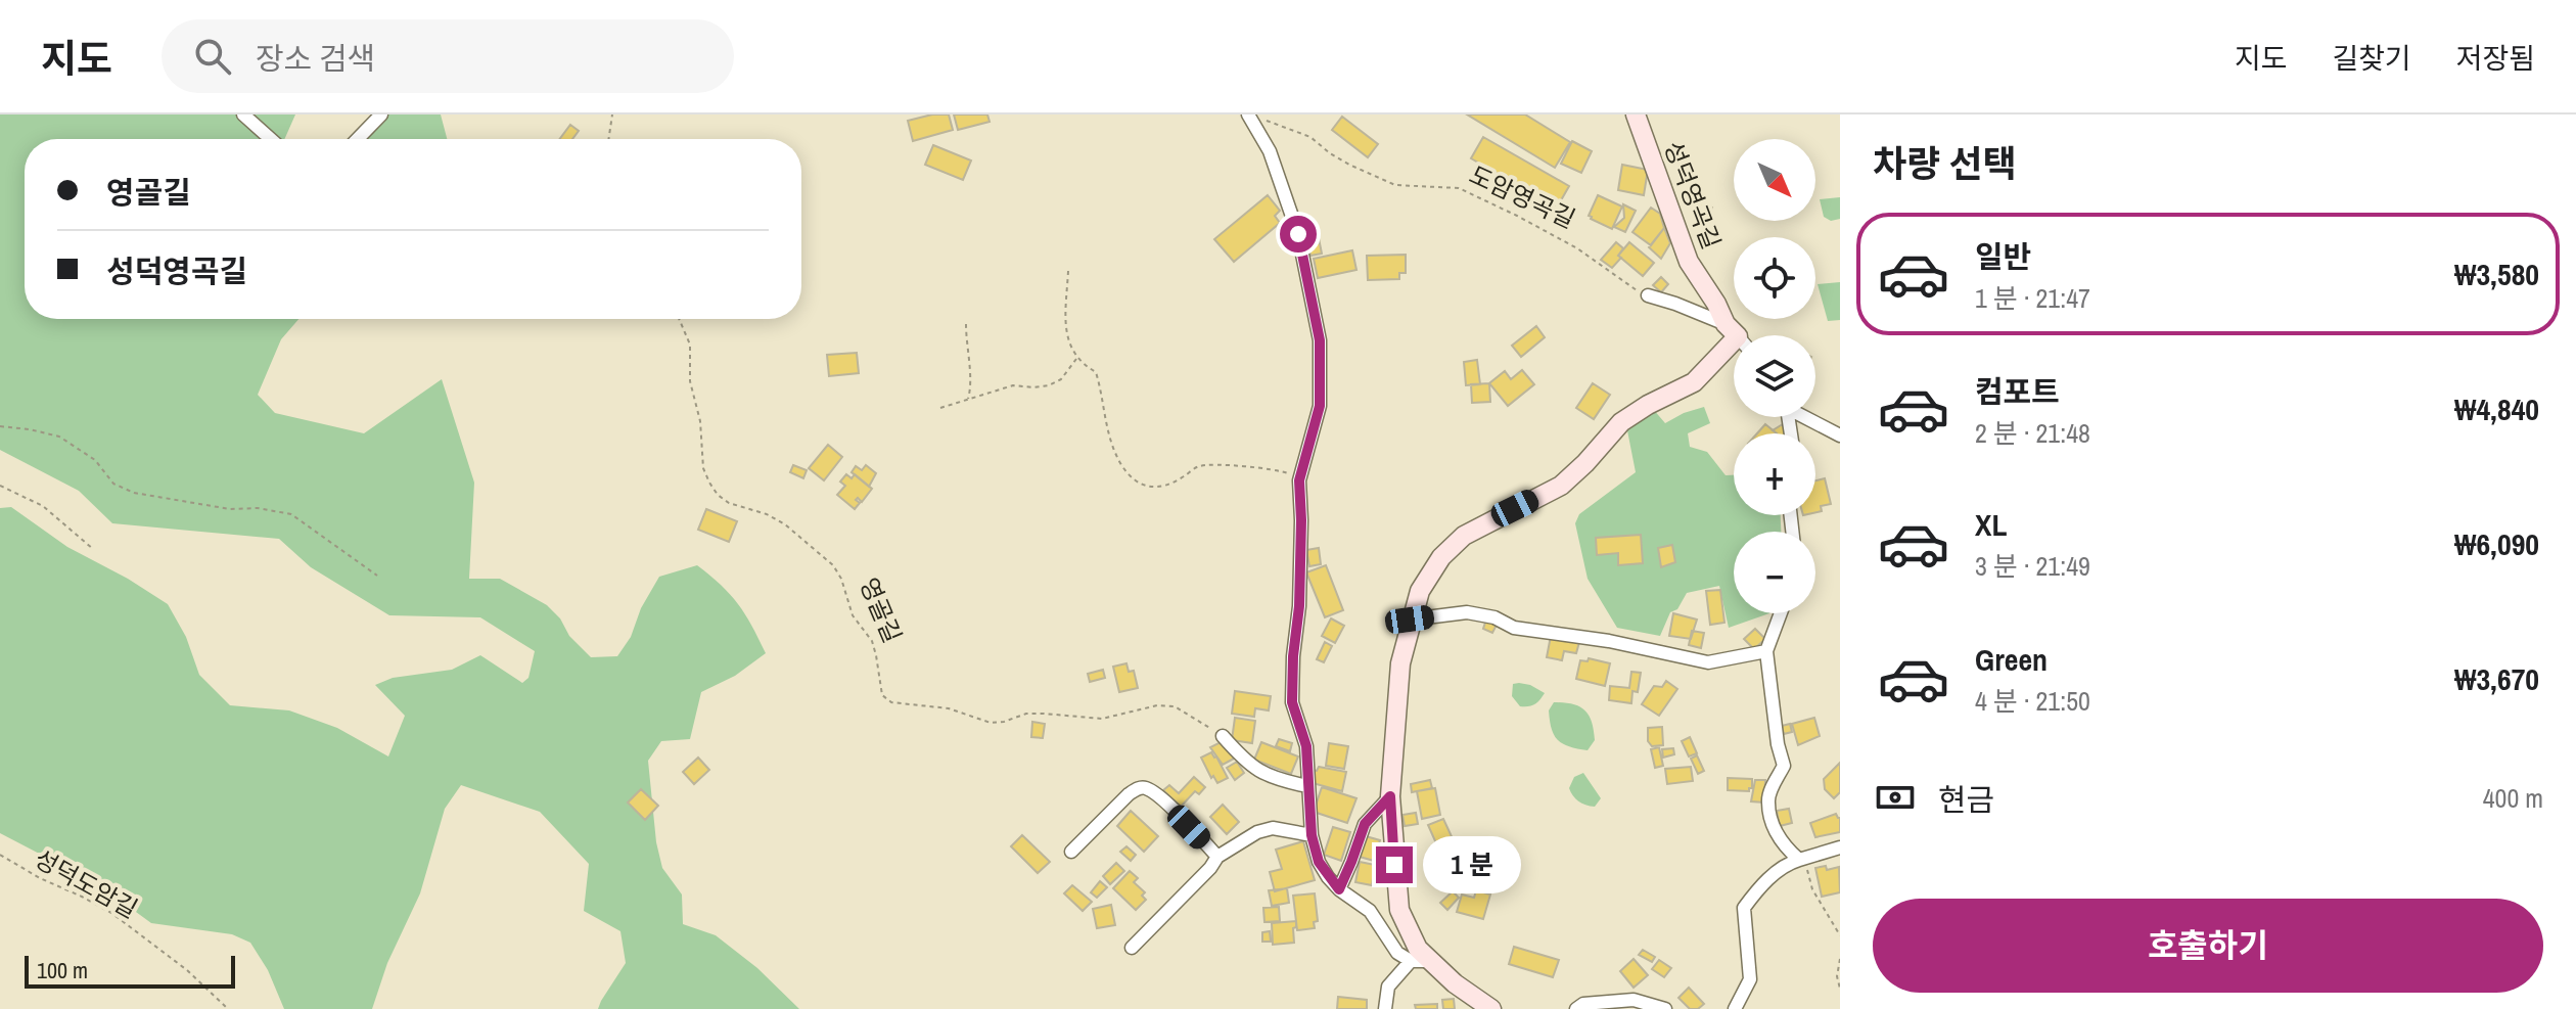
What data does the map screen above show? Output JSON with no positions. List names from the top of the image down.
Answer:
{
  "streets": {
    "main road": ["성덕영곡길"],
    "path": ["도암영곡길", "영골길", "성덕도암길"]
  },
  "scale_bar": "100 m",
  "north": "bottom right",
  "page": {
    "header": "지도",
    "search": "장소 검색",
    "nav": ["지도", "길찾기", "저장됨"],
    "heading": "차량 선택",
    "map_buttons": ["+", "−"],
    "banner": ["영골길", "성덕영곡길"],
    "list": [
      {
        "name": "일반",
        "note": "1 분 · 21:47",
        "value": "₩3,580"
      },
      {
        "name": "컴포트",
        "note": "2 분 · 21:48",
        "value": "₩4,840"
      },
      {
        "name": "XL",
        "note": "3 분 · 21:49",
        "value": "₩6,090"
      },
      {
        "name": "Green",
        "note": "4 분 · 21:50",
        "value": "₩3,670"
      }
    ],
    "pay": ["현금", "400 m"],
    "bubble": "1 분",
    "buttons": "호출하기",
    "scale": "100 m"
  }
}
